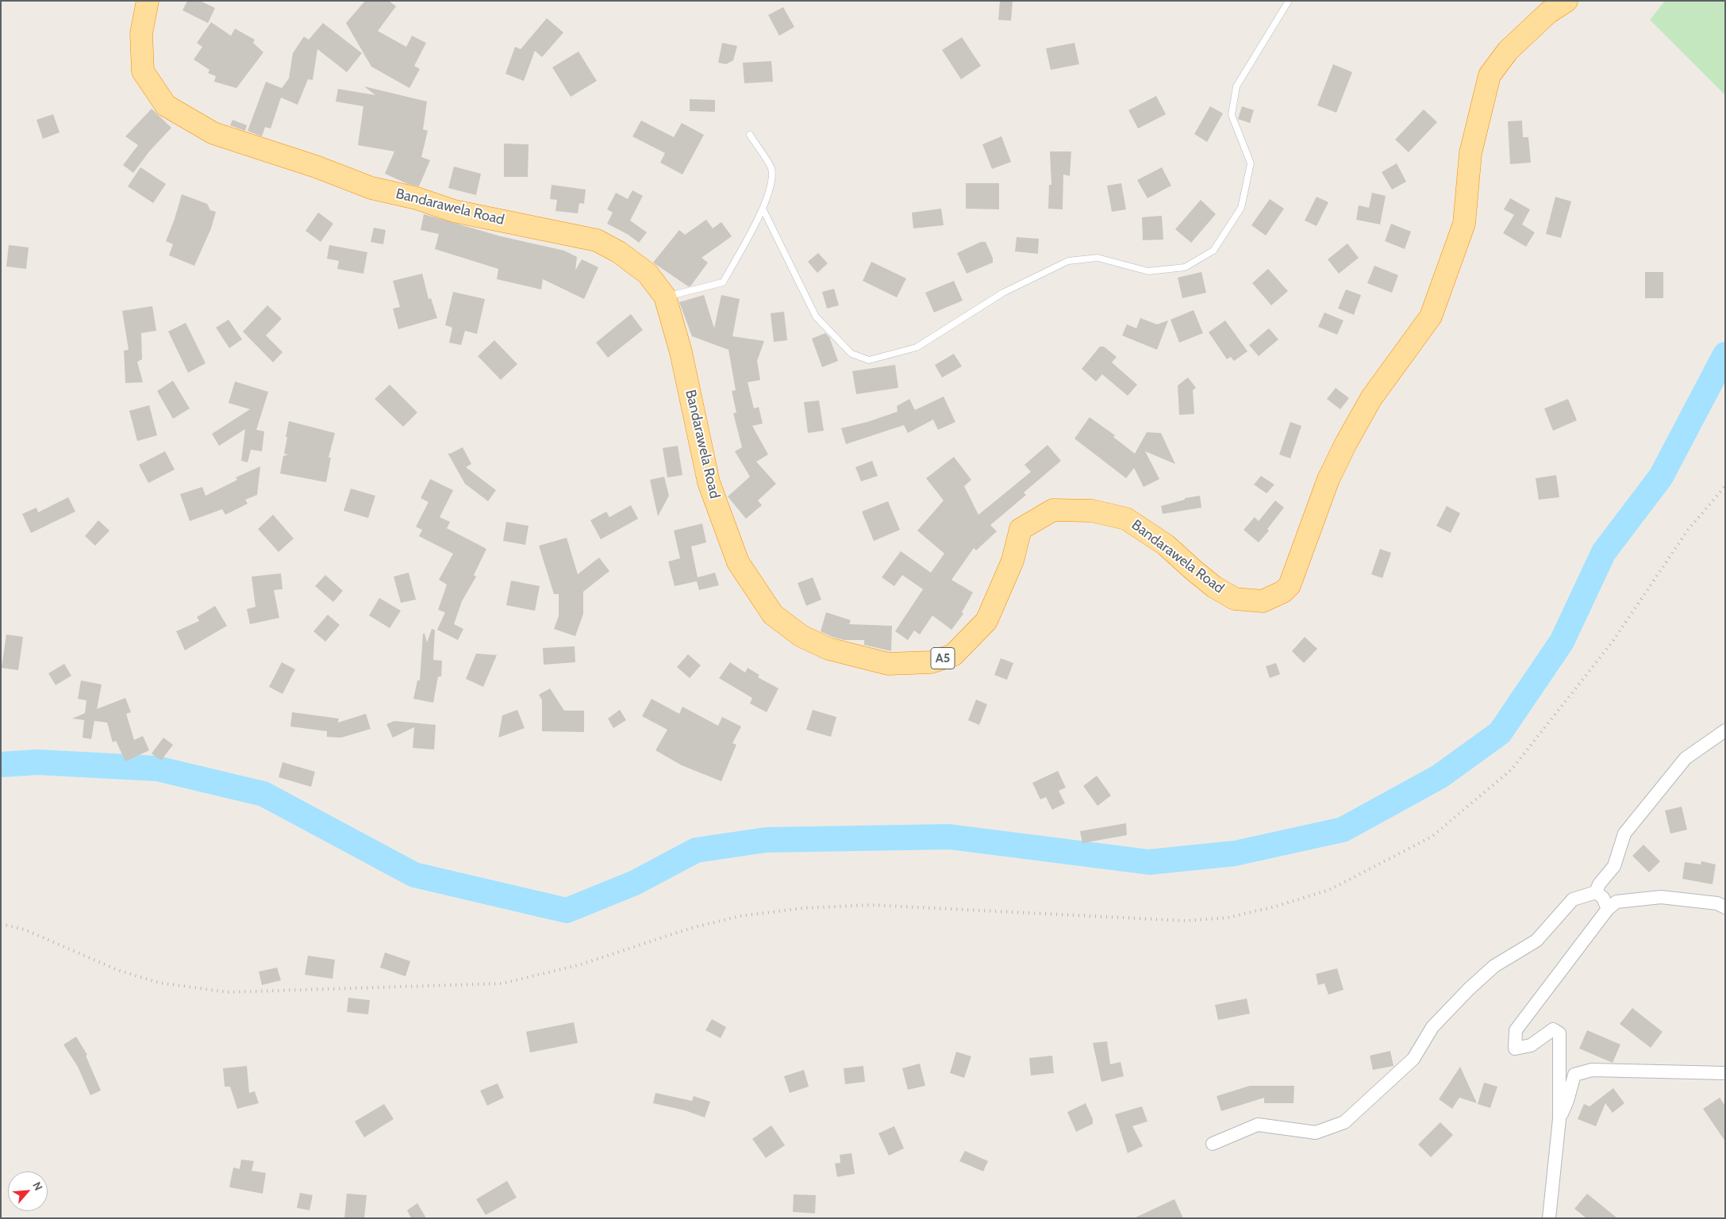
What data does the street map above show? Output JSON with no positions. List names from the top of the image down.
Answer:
{
  "streets": {
    "highway": ["Bandarawela Road", "A5"]
  },
  "crossings": [
    ["Bandarawela Road", "A5"]
  ],
  "north": "top right"
}
